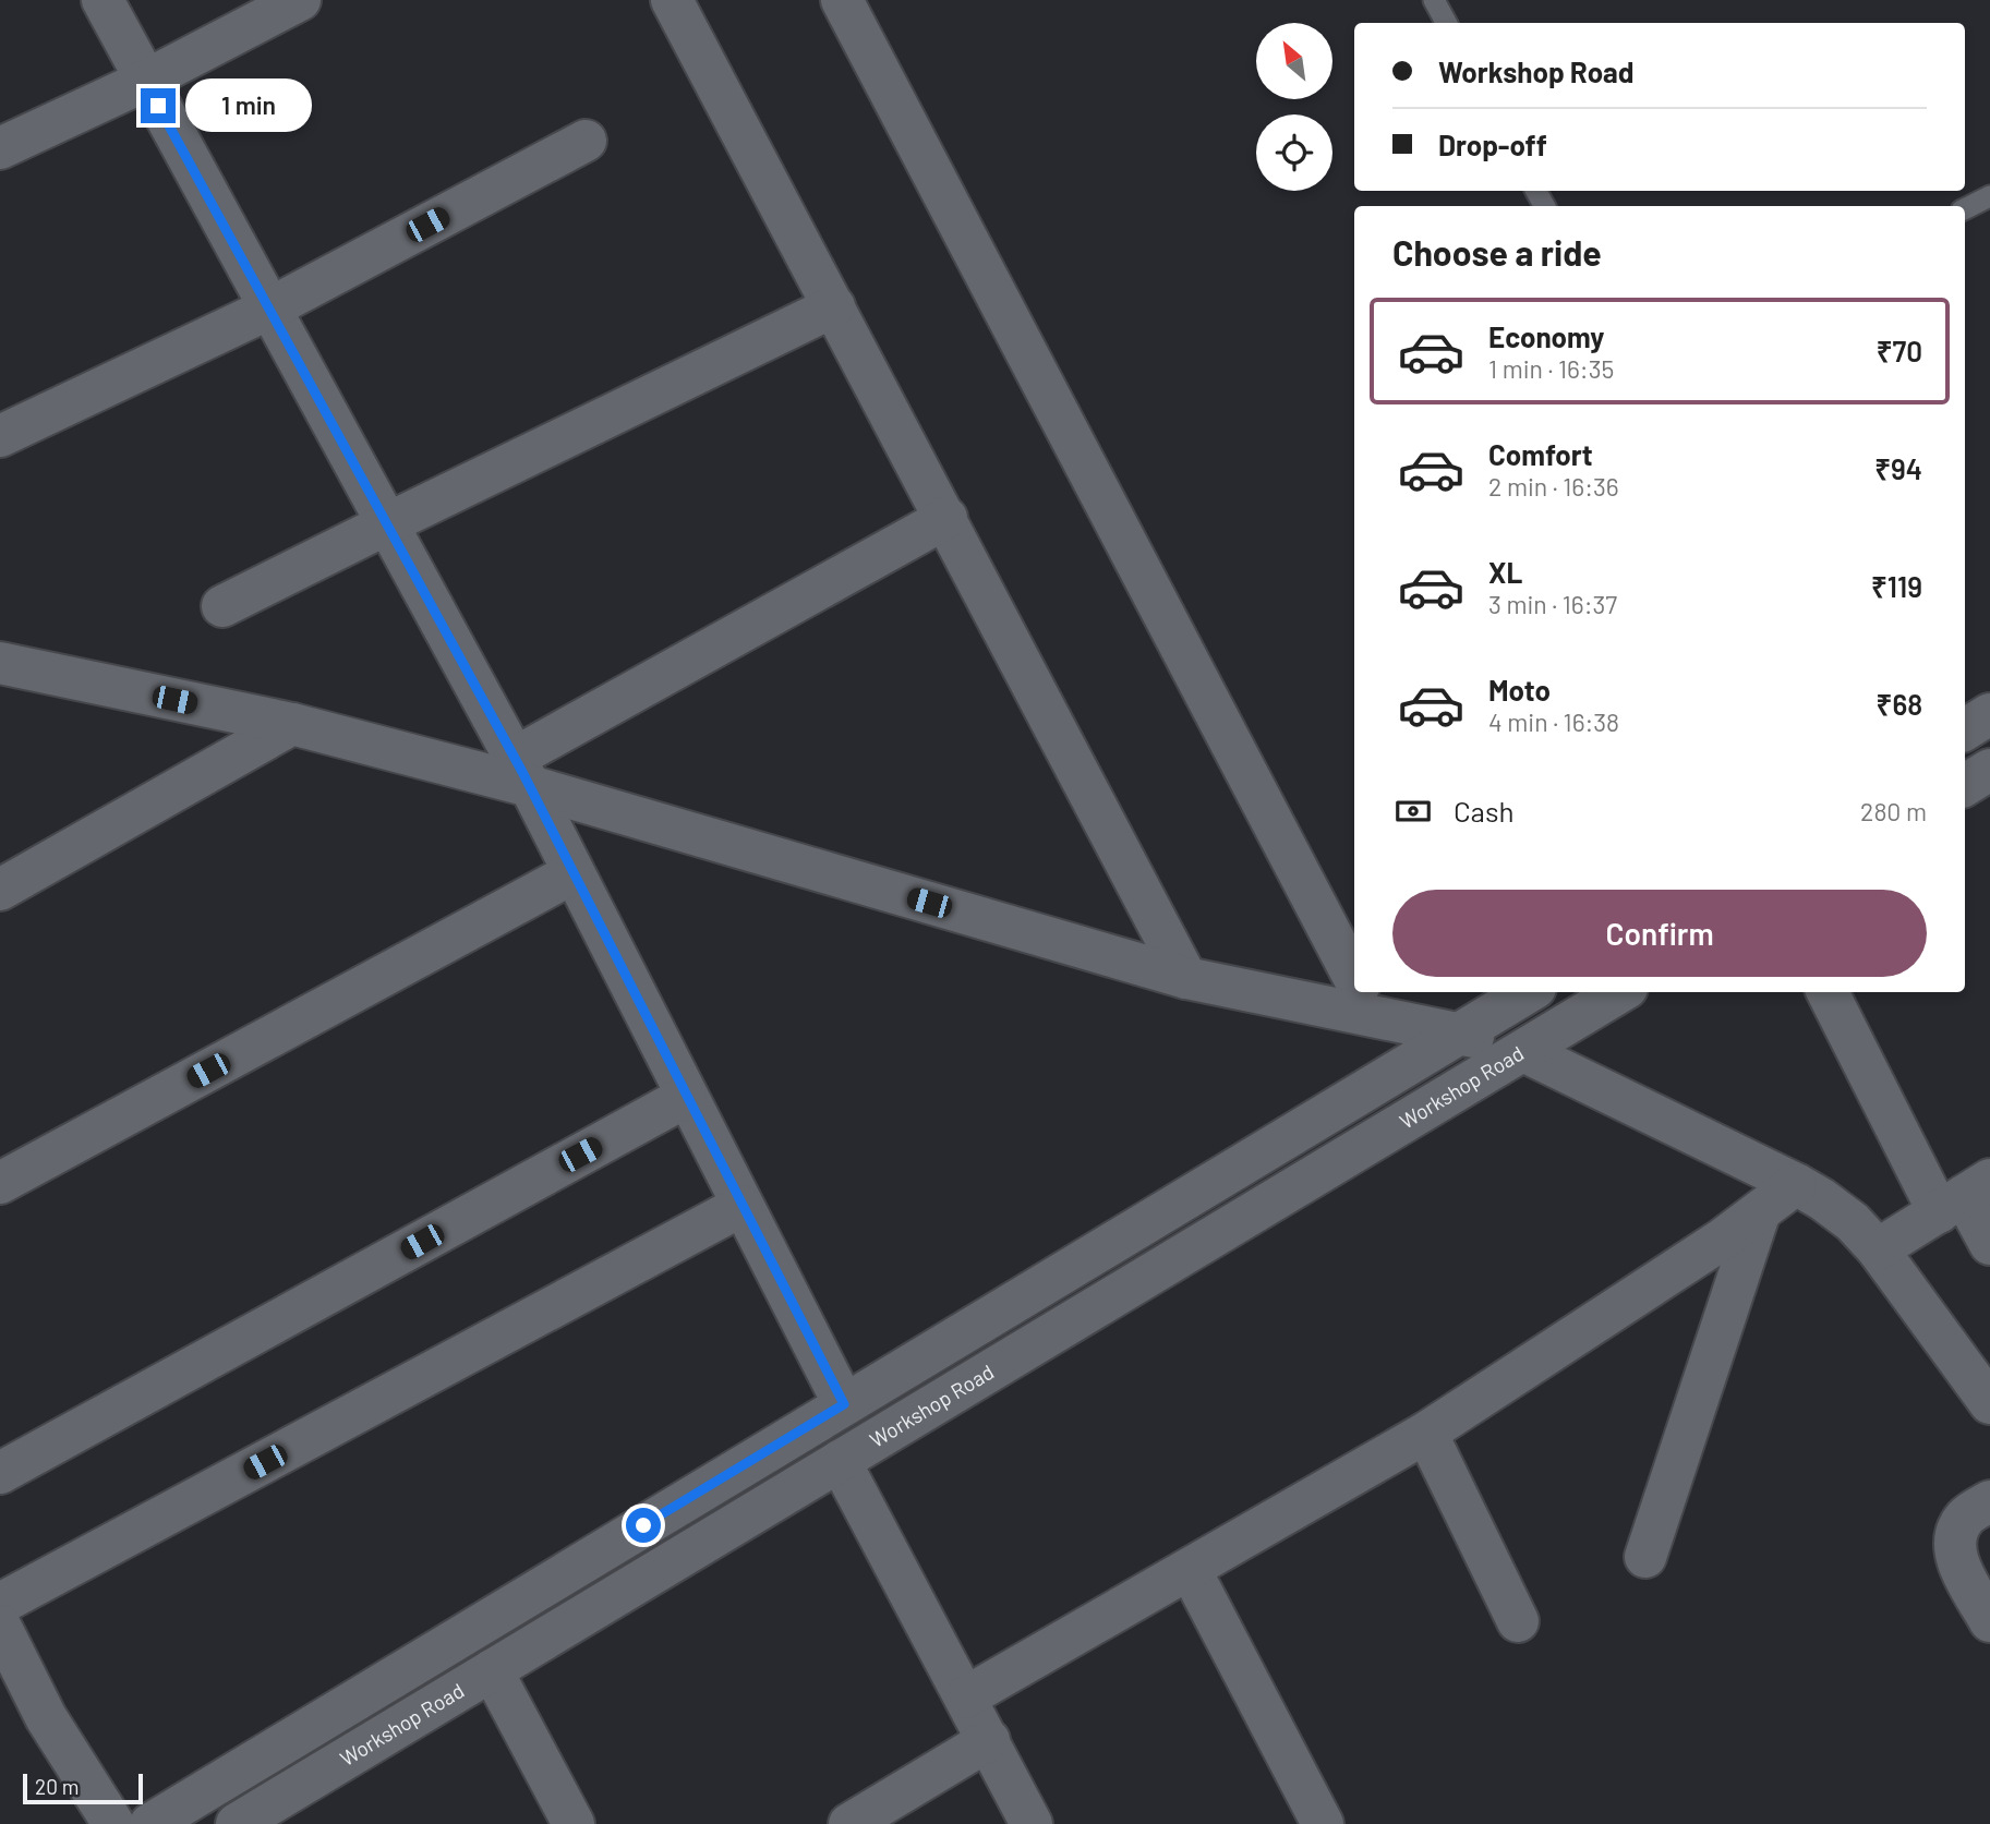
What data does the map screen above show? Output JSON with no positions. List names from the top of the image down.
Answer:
{
  "streets": {
    "street": ["Workshop Road"]
  },
  "scale_bar": "20 m",
  "north": "top left",
  "page": {
    "banner": ["Workshop Road", "Drop-off"],
    "bubble": "1 min",
    "heading": "Choose a ride",
    "list": [
      {
        "name": "Economy",
        "note": "1 min · 16:35",
        "value": "₹70"
      },
      {
        "name": "Comfort",
        "note": "2 min · 16:36",
        "value": "₹94"
      },
      {
        "name": "XL",
        "note": "3 min · 16:37",
        "value": "₹119"
      },
      {
        "name": "Moto",
        "note": "4 min · 16:38",
        "value": "₹68"
      }
    ],
    "pay": ["Cash", "280 m"],
    "buttons": "Confirm",
    "scale": "20 m"
  }
}
